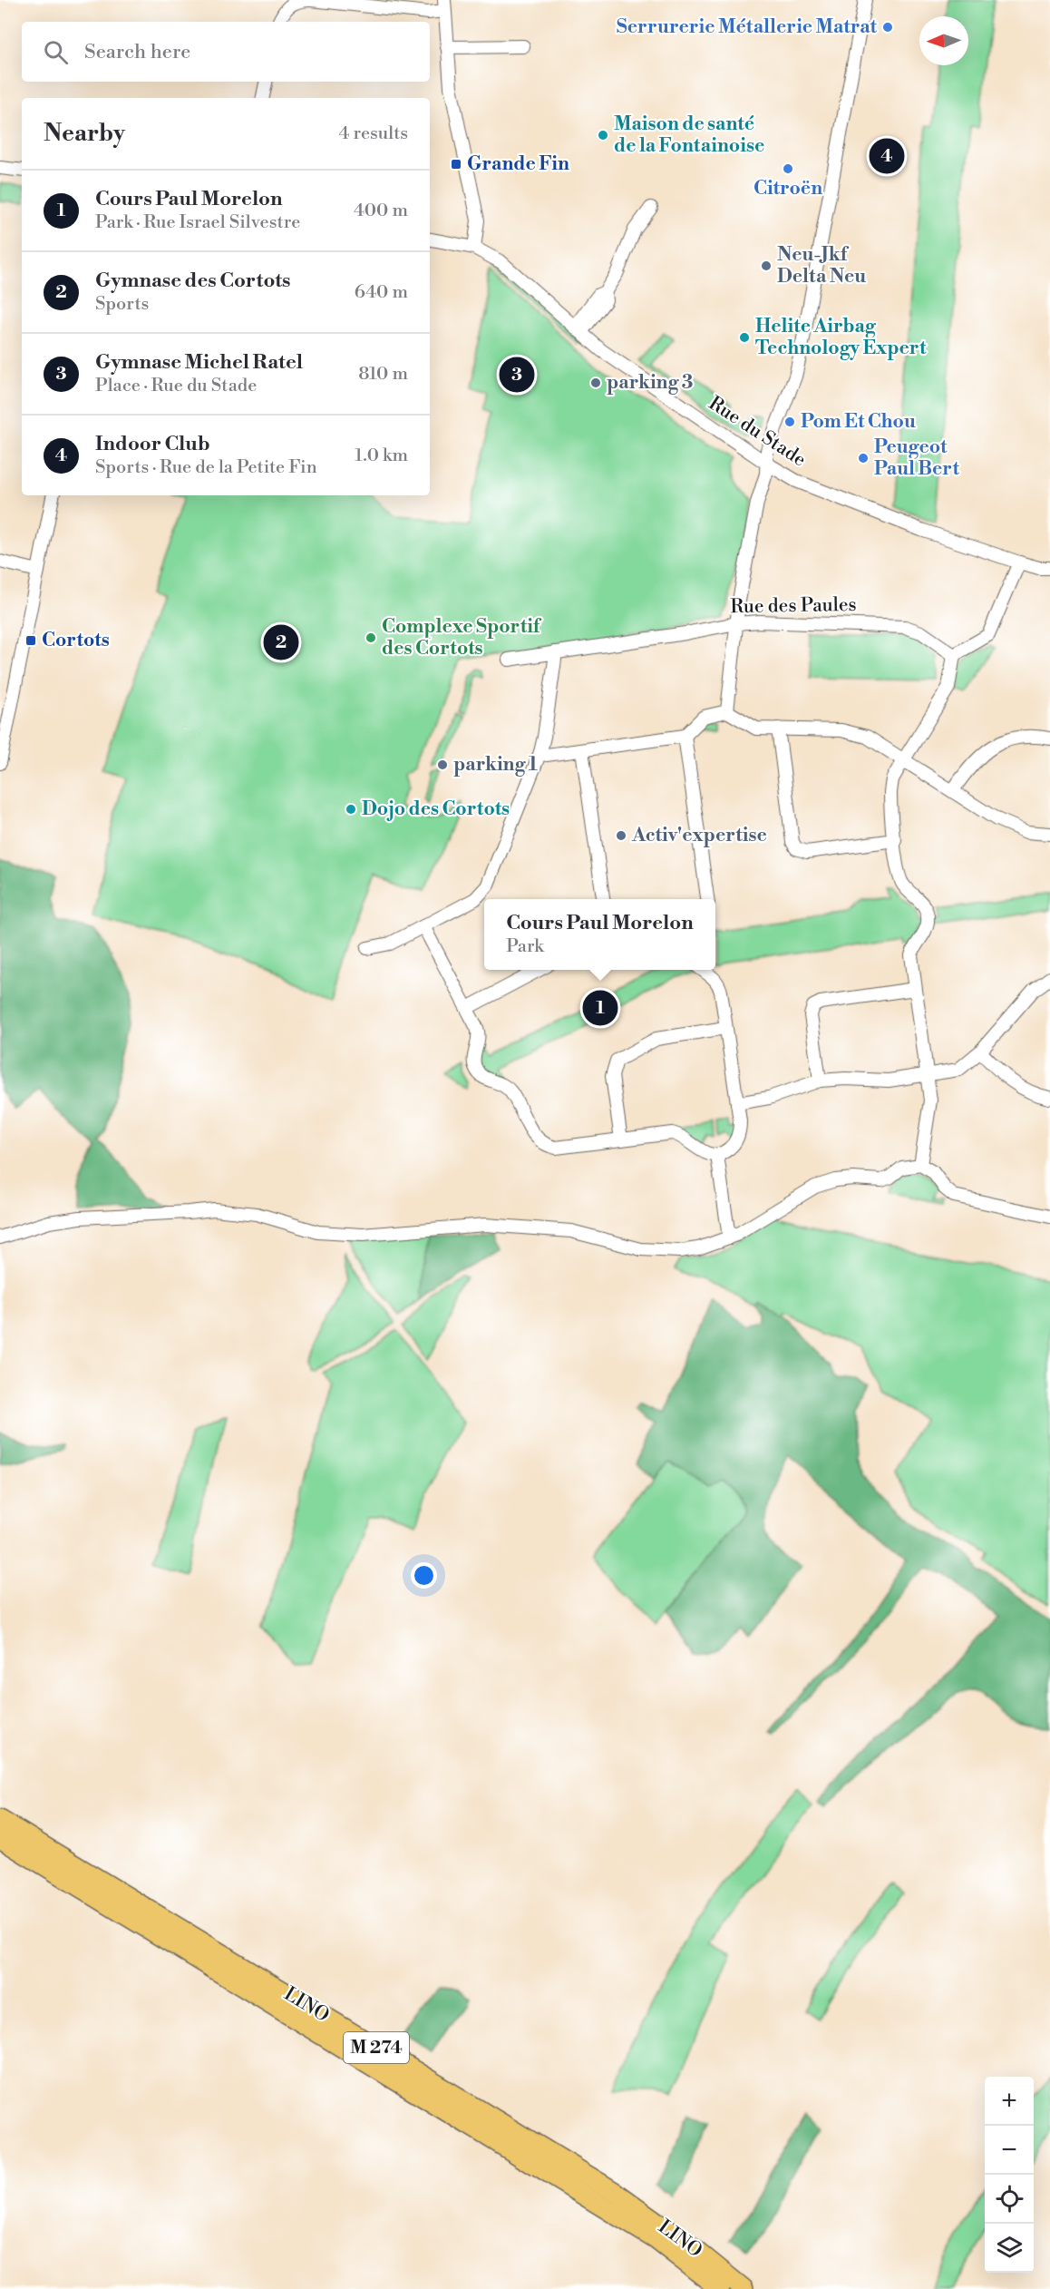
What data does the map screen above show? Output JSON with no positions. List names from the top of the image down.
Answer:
{
  "streets": {
    "highway": ["LINO", "M 274"],
    "street": ["Rue du Stade", "Rue des Paules"]
  },
  "places": {
    "other": [
      "Serrurerie Métallerie Matrat",
      "Maison de santé de la Fontainoise",
      "Citroën",
      "Neu-Jkf Delta Neu",
      "Helite Airbag Technology Expert",
      "parking 3",
      "Pom Et Chou",
      "Peugeot Paul Bert",
      "Complexe Sportif des Cortots",
      "parking 1",
      "Dojo des Cortots",
      "Activ'expertise"
    ],
    "transit": ["Grande Fin", "Cortots"]
  },
  "north": "left",
  "page": {
    "search": "Search here",
    "heading": ["Nearby", "4 results"],
    "pins": [
      "4",
      "3",
      "2",
      "1"
    ],
    "list": [
      {
        "mark": "1",
        "name": "Cours Paul Morelon",
        "note": "Park · Rue Israel Silvestre",
        "value": "400 m"
      },
      {
        "mark": "2",
        "name": "Gymnase des Cortots",
        "note": "Sports",
        "value": "640 m"
      },
      {
        "mark": "3",
        "name": "Gymnase Michel Ratel",
        "note": "Place · Rue du Stade",
        "value": "810 m"
      },
      {
        "mark": "4",
        "name": "Indoor Club",
        "note": "Sports · Rue de la Petite Fin",
        "value": "1.0 km"
      }
    ],
    "popup": ["Cours Paul Morelon", "Park"],
    "map_buttons": ["+", "−"]
  }
}
